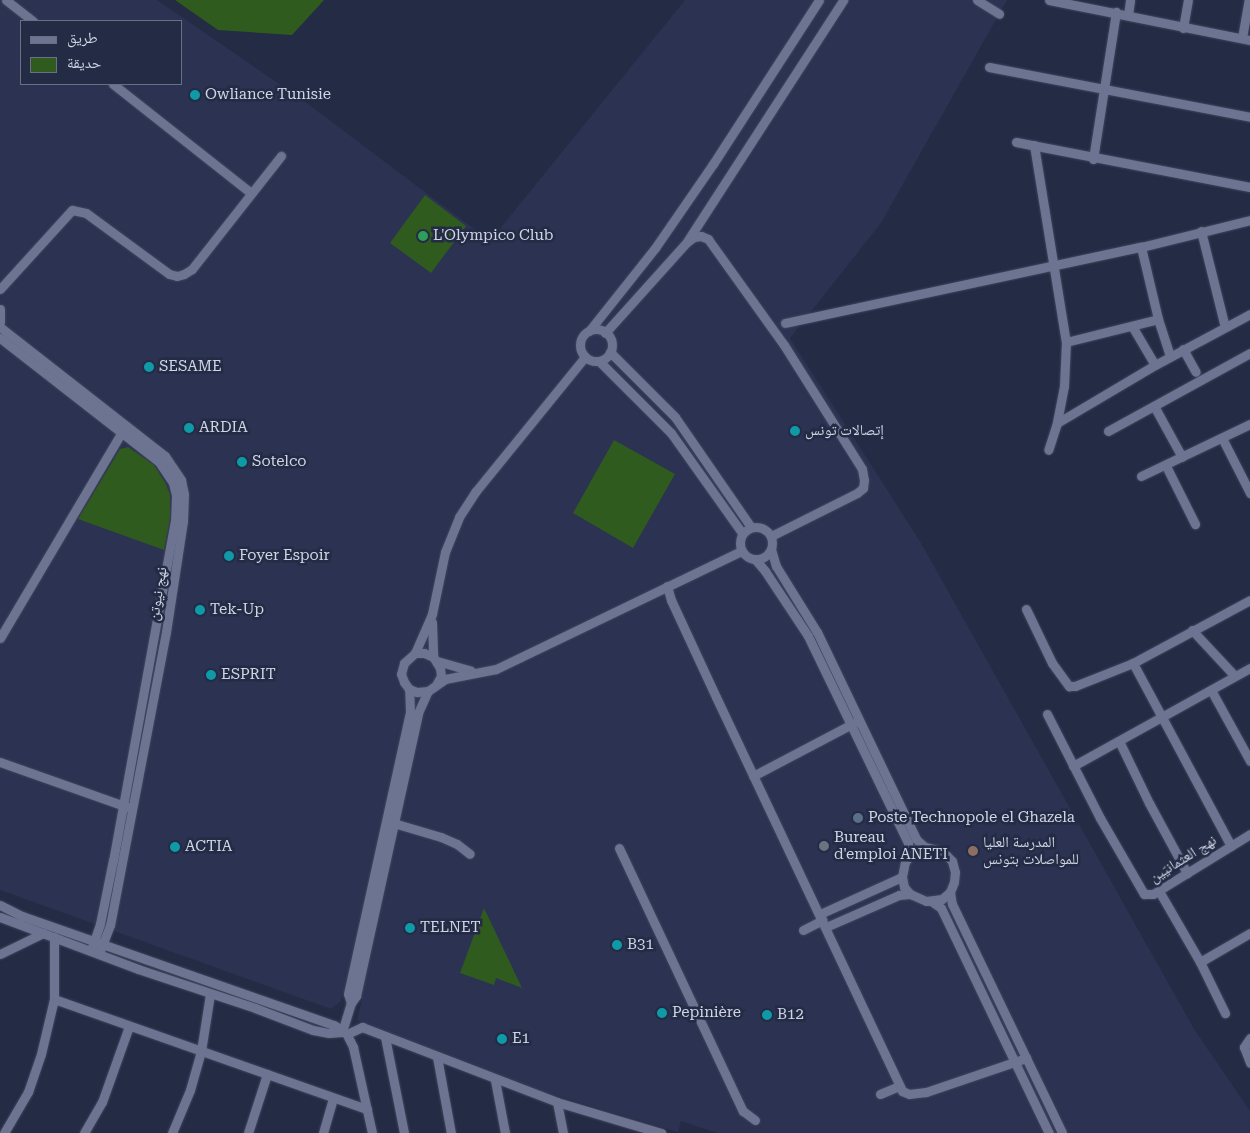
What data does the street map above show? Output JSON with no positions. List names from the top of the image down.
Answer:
{
  "streets": {
    "street": ["نهج نيوتن", "نهج العثمانيّين"]
  },
  "places": [
    "Owliance Tunisie",
    "L'Olympico Club",
    "SESAME",
    "ARDIA",
    "إتصالات تونس",
    "Sotelco",
    "Foyer Espoir",
    "Tek-Up",
    "ESPRIT",
    "Poste Technopole el Ghazela",
    "Bureau d'emploi ANETI",
    "ACTIA",
    "المدرسة العليا للمواصلات بتونس",
    "TELNET",
    "B31",
    "Pepinière",
    "B12",
    "E1"
  ],
  "legend": ["طريق", "حديقة"]
}
